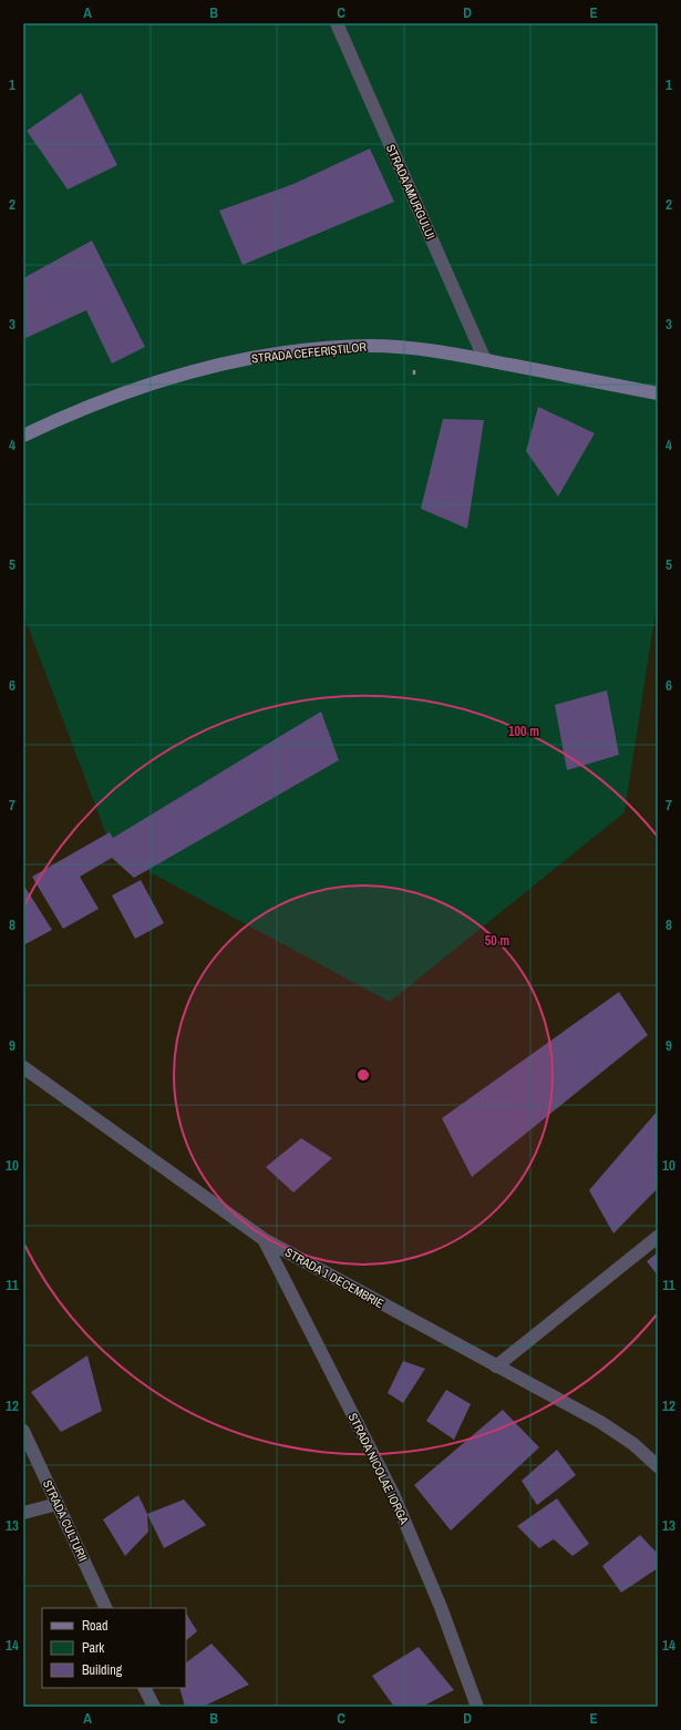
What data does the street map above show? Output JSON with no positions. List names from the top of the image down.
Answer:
{
  "streets": {
    "street": [
      "STRADA AMURGULUI",
      "STRADA CEFERIȘTILOR",
      "STRADA 1 DECEMBRIE",
      "STRADA NICOLAE IORGA",
      "STRADA CULTURII"
    ]
  },
  "crossings": [
    ["STRADA AMURGULUI", "STRADA CEFERIȘTILOR"],
    ["STRADA 1 DECEMBRIE", "STRADA NICOLAE IORGA"]
  ],
  "legend": ["Road", "Park", "Building"],
  "grid": {
    "columns": [
      "A",
      "B",
      "C",
      "D",
      "E"
    ],
    "rows": [
      "1",
      "2",
      "3",
      "4",
      "5",
      "6",
      "7",
      "8",
      "9",
      "10",
      "11",
      "12",
      "13",
      "14"
    ]
  },
  "rings": ["100 m", "50 m"]
}
